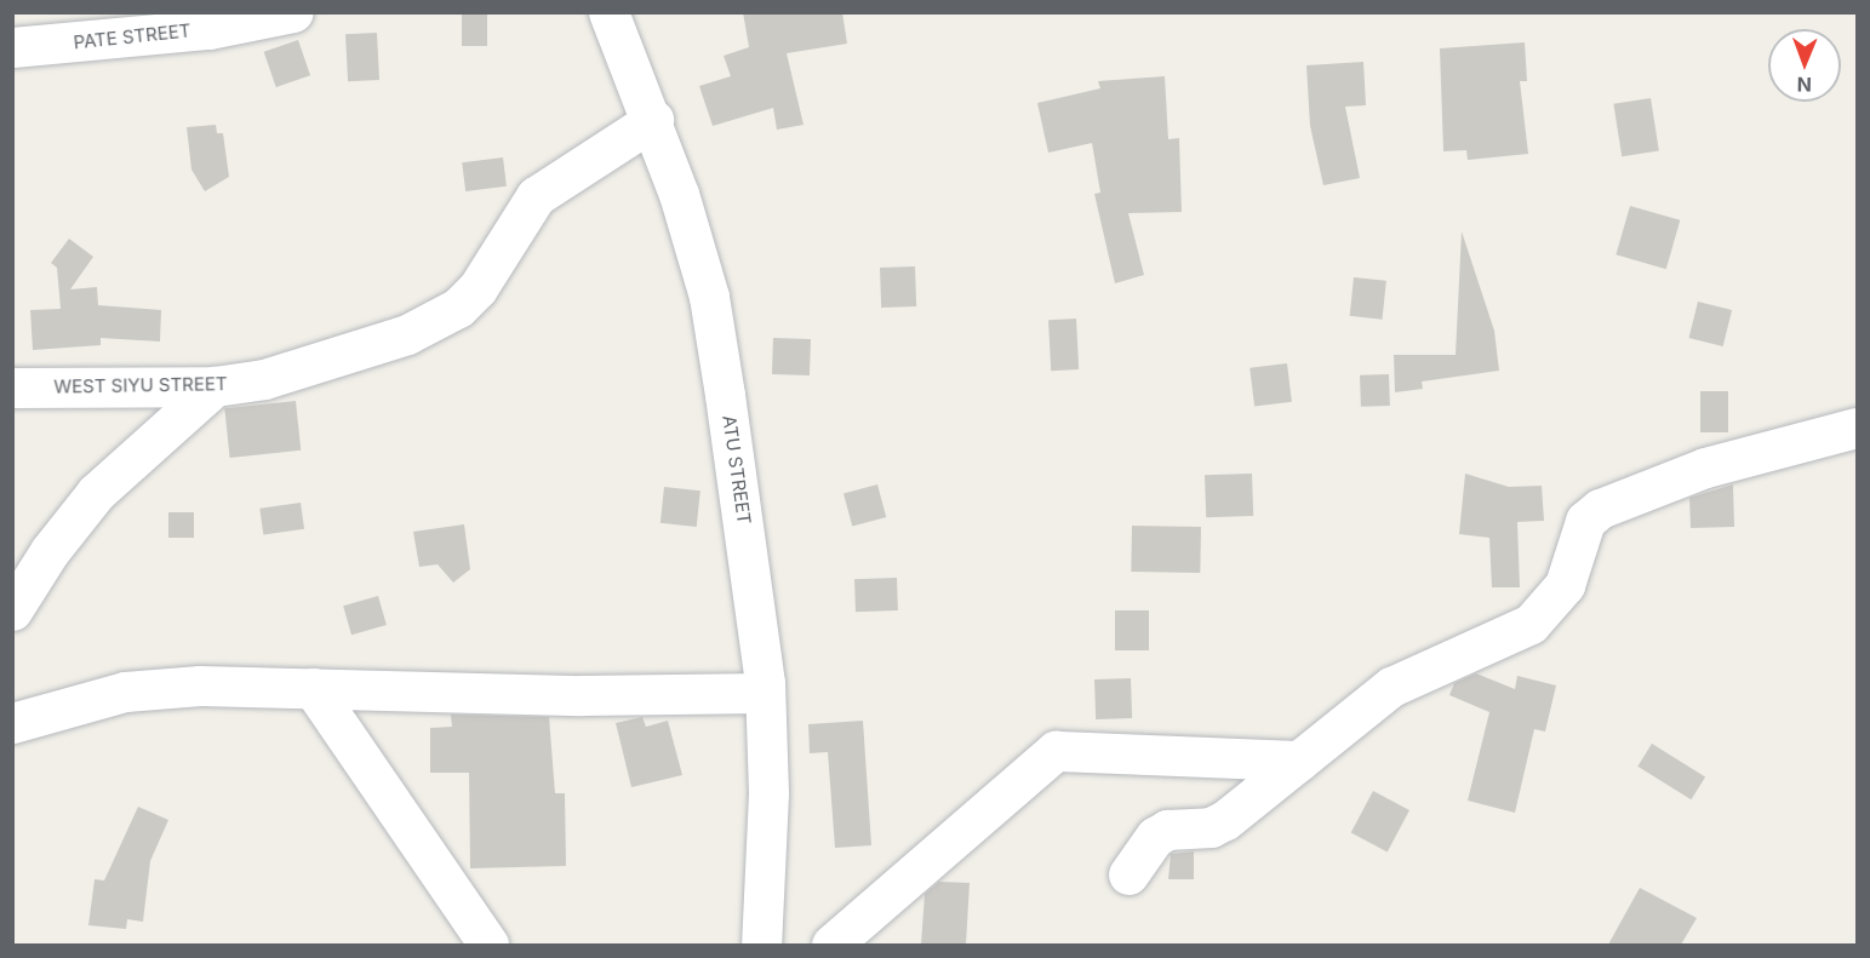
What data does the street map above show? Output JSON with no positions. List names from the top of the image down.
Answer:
{
  "streets": {
    "street": ["PATE STREET", "WEST SIYU STREET", "ATU STREET"]
  },
  "crossings": [
    ["WEST SIYU STREET", "ATU STREET"]
  ],
  "north": "bottom"
}
